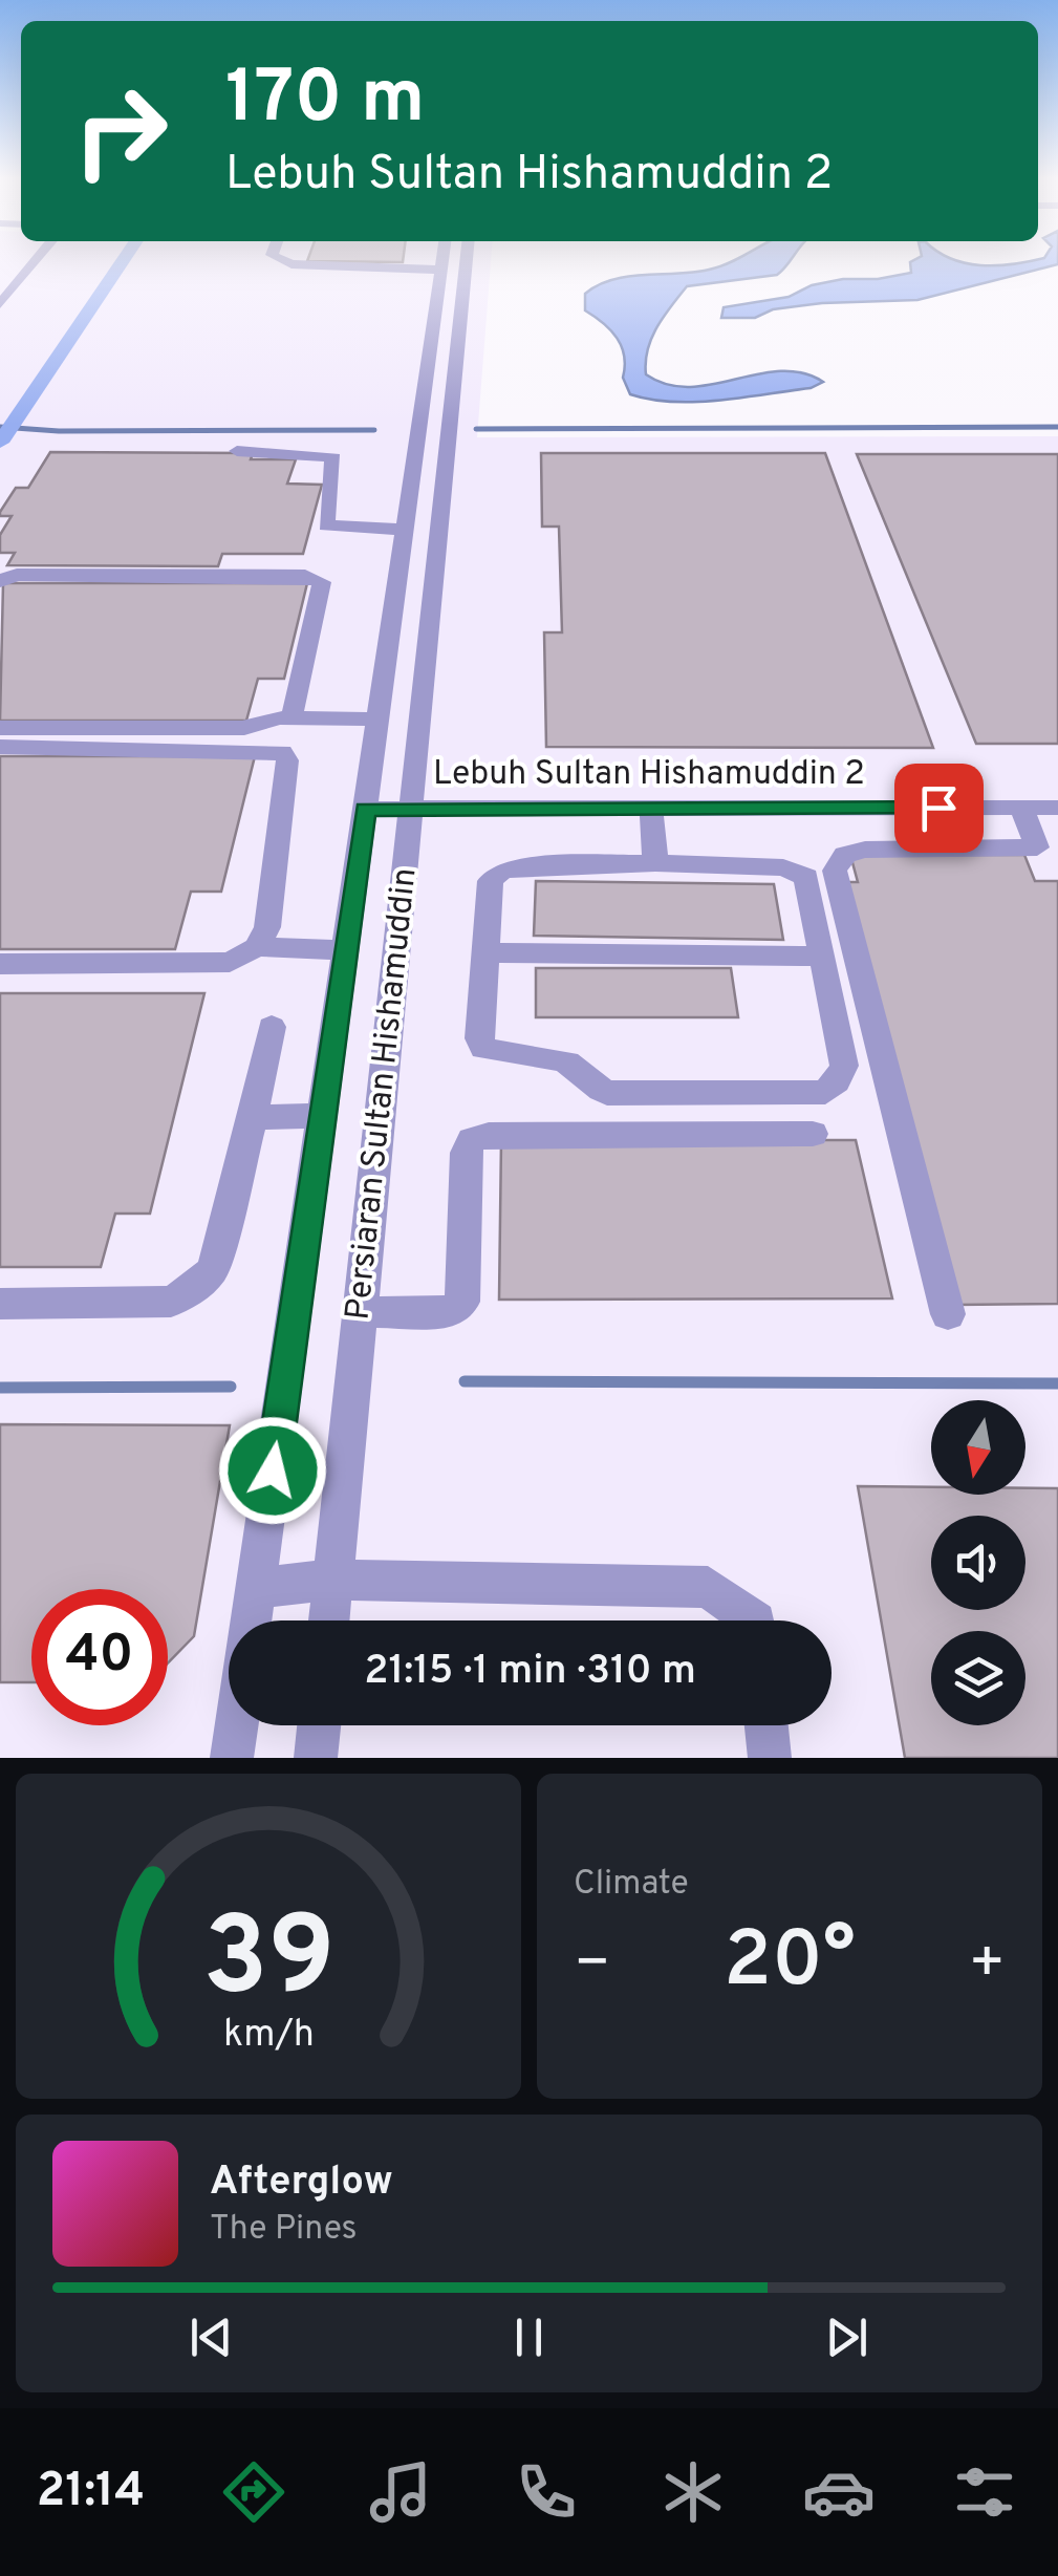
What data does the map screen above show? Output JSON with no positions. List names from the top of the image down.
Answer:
{
  "streets": {
    "street": ["Lebuh Sultan Hishamuddin 2", "Persiaran Sultan Hishamuddin"]
  },
  "crossings": [
    ["Lebuh Sultan Hishamuddin 2", "Persiaran Sultan Hishamuddin"]
  ],
  "north": "bottom",
  "page": {
    "turn": ["170 m", "Lebuh Sultan Hishamuddin 2"],
    "limit": "40",
    "trip": "21:15 · 1 min · 310 m",
    "tile": "Climate",
    "heat": ["−", "20°", "+"],
    "song": ["Afterglow", "The Pines"],
    "tabs": "21:14",
    "gauge": ["39", "km/h"]
  }
}
